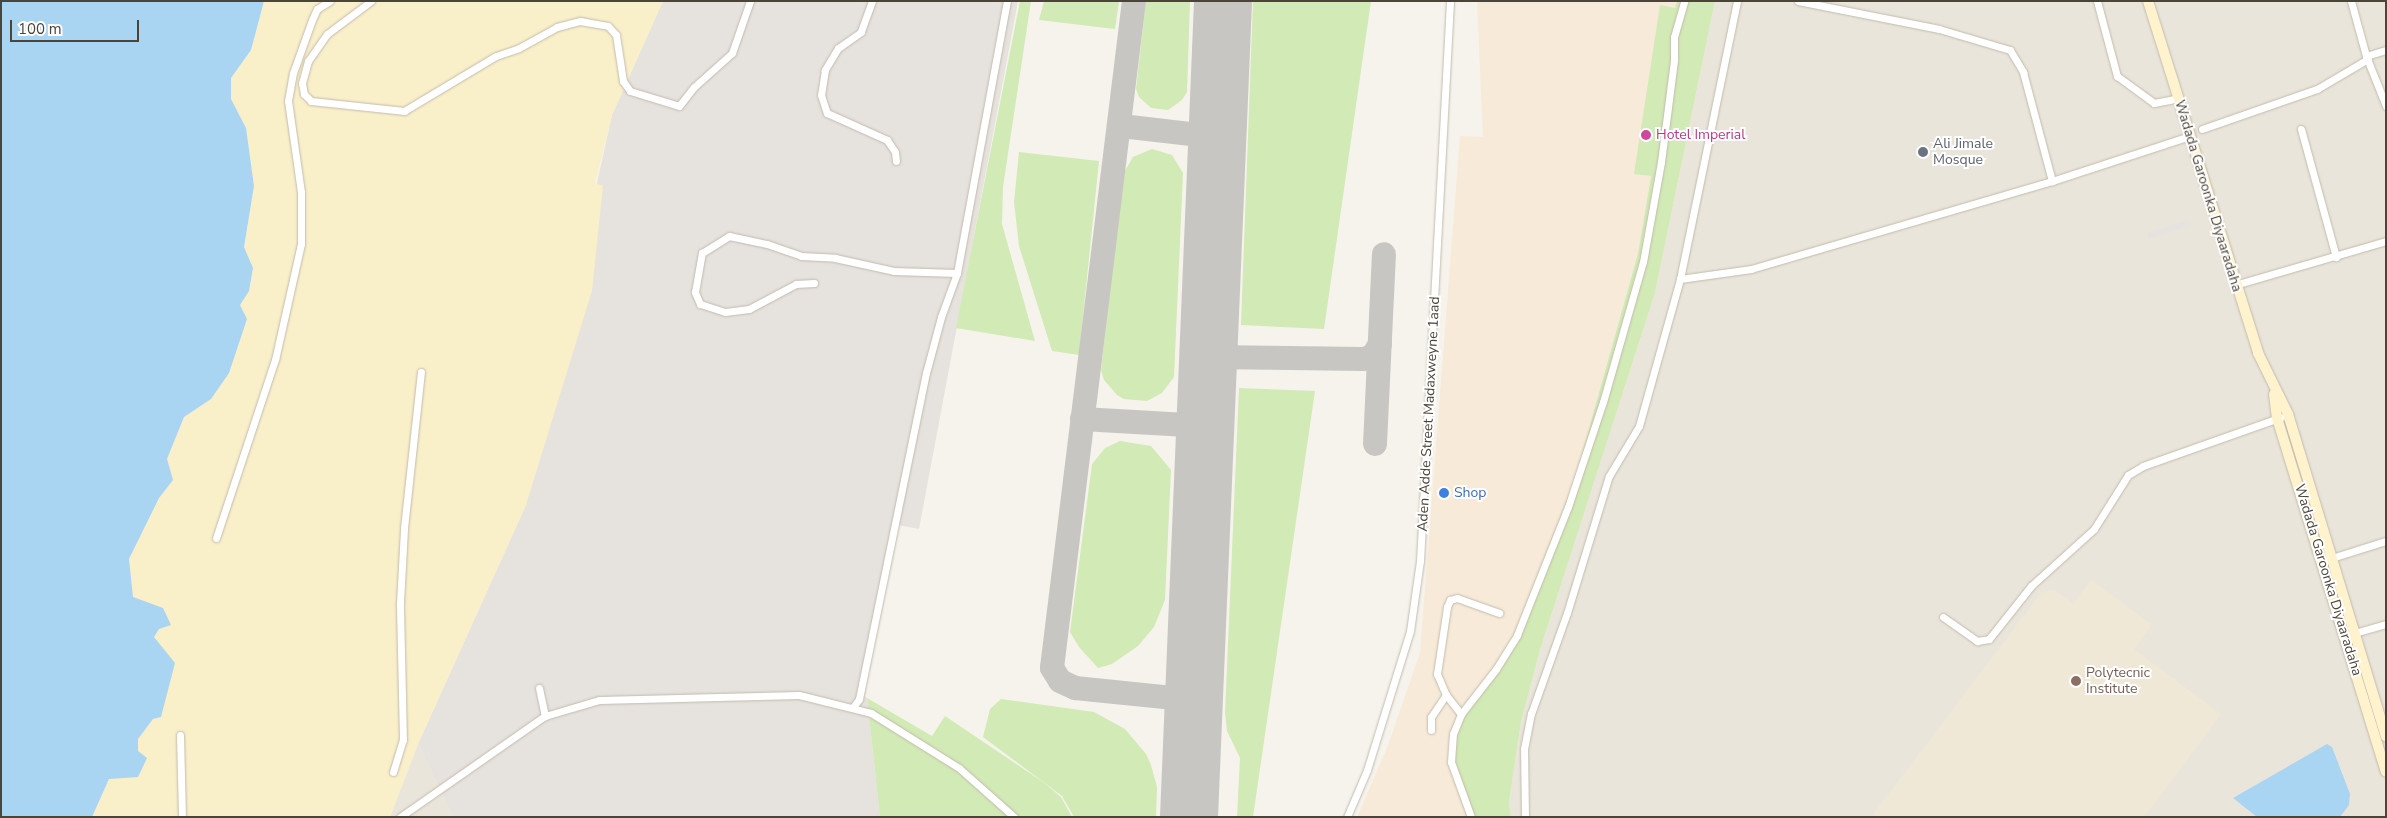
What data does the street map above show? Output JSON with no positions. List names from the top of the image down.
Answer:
{
  "streets": {
    "main road": ["Wadada Garoonka Diyaaradaha"],
    "street": ["Aden Adde Street Madaxweyne 1aad"]
  },
  "places": [
    "Hotel Imperial",
    "Ali Jimale Mosque",
    "Shop",
    "Polytecnic Institute"
  ],
  "scale_bar": "100 m"
}
